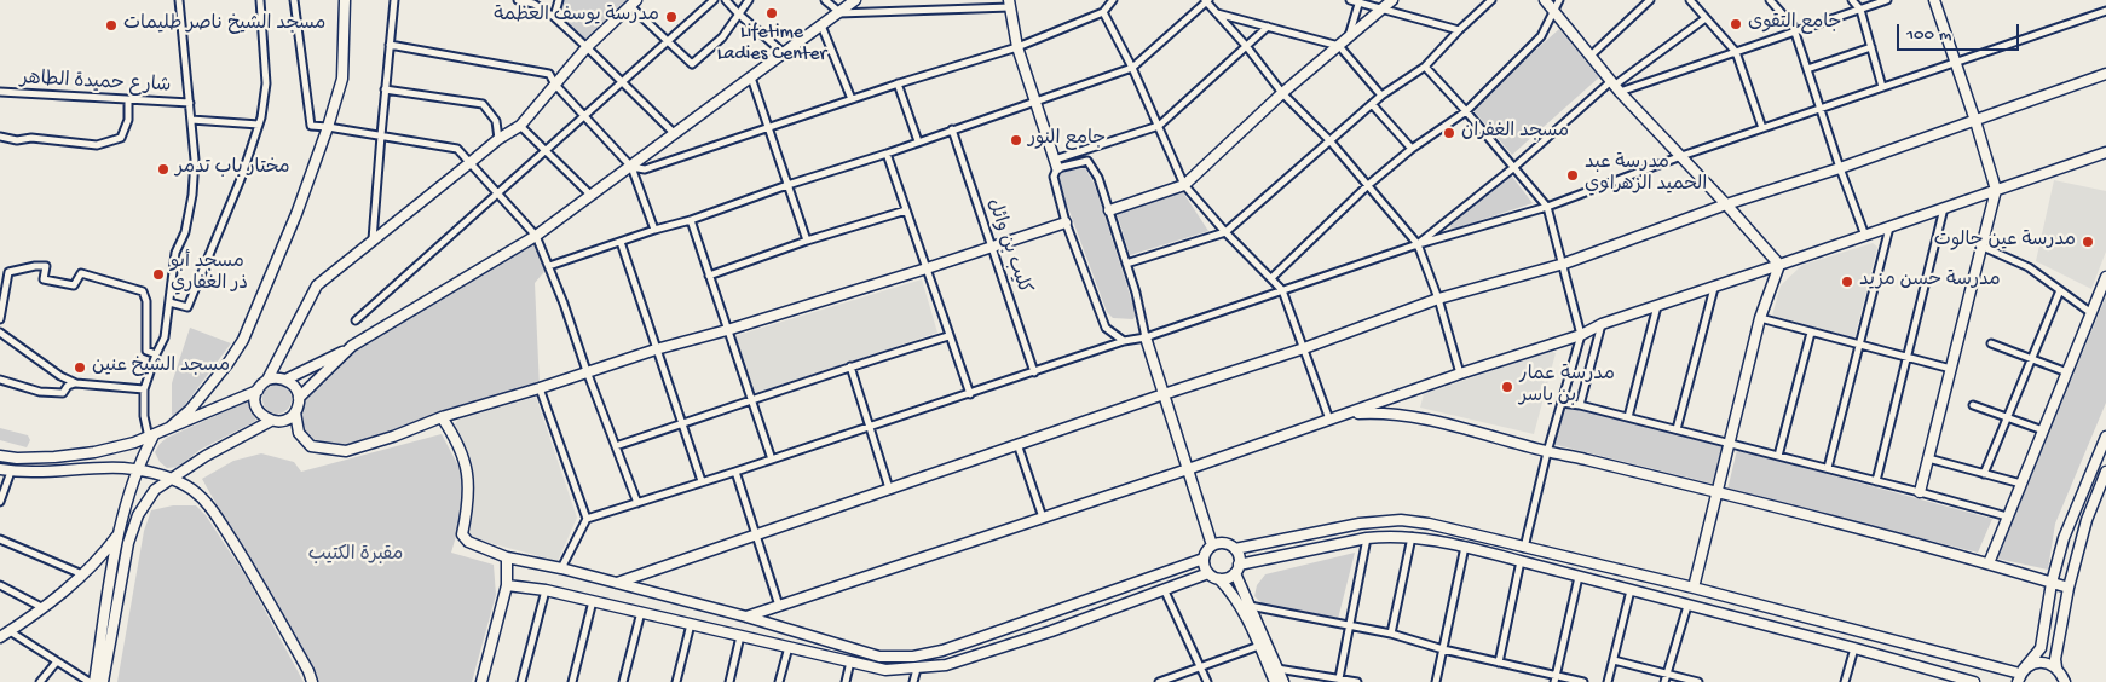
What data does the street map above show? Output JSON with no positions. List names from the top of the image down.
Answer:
{
  "streets": {
    "street": ["شارع حميدة الطاهر", "كليب بن وائل"]
  },
  "parks": ["مقبرة الكتيب"],
  "places": [
    "Lifetime Ladies Center",
    "مدرسة يوسف العظمة",
    "جامع التقوى",
    "مسجد الشيخ ناصر طليمات",
    "مسجد الغفران",
    "جامع النور",
    "مختار باب تدمر",
    "مدرسة عبد الحميد الزهراوي",
    "مدرسة عين جالوت",
    "مسجد أبو ذر الغفاري",
    "مدرسة حسن مزيد",
    "مسجد الشيخ عنين",
    "مدرسة عمار بن ياسر"
  ],
  "scale_bar": "100 m"
}
